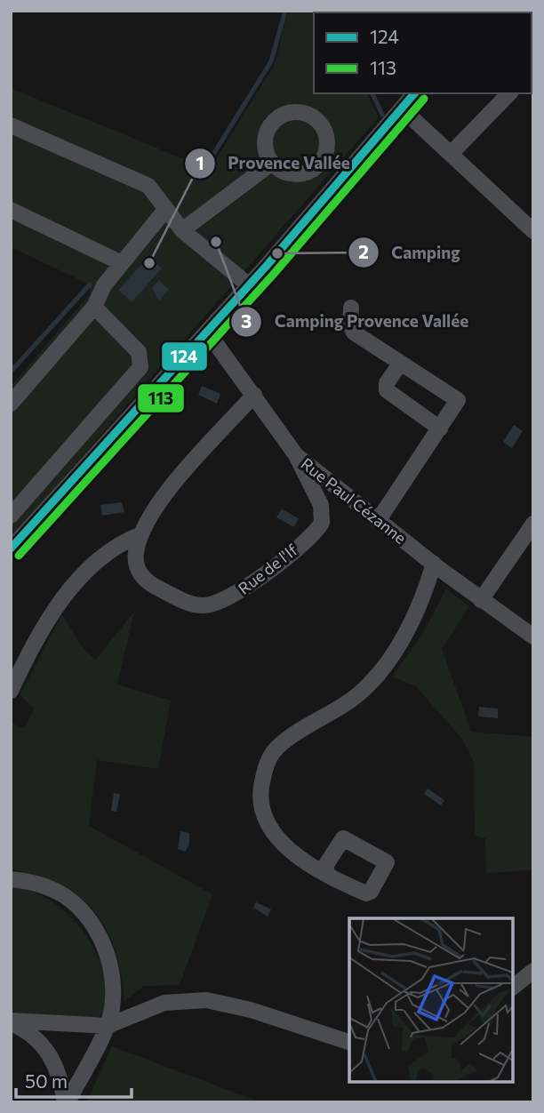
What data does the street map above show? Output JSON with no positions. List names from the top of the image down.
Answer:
{
  "streets": {
    "street": ["Rue Paul Cézanne", "Rue de l'If"]
  },
  "crossings": [
    ["Rue Paul Cézanne", "Rue de l'If"]
  ],
  "places": ["Camping Provence Vallée", "Camping", "Provence Vallée"],
  "lines": ["transit line 124", "transit line 113"],
  "legend": ["124", "113"],
  "scale_bar": "50 m"
}
